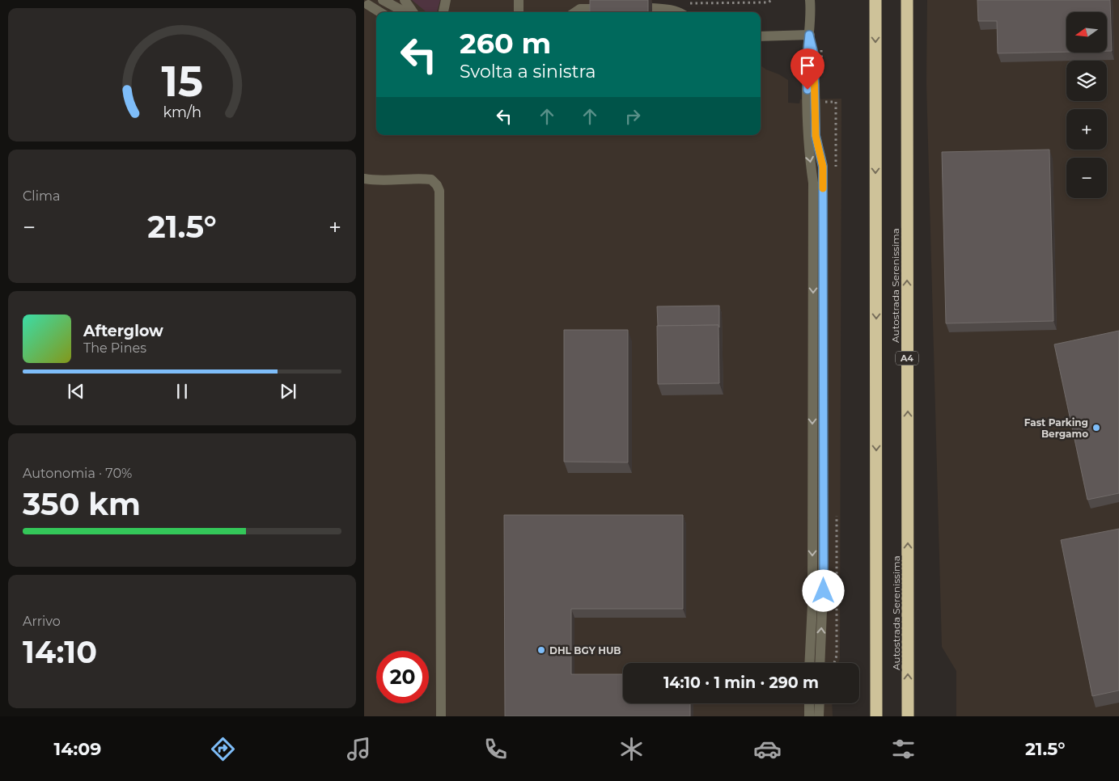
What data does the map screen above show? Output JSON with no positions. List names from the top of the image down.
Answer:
{
  "streets": {
    "highway": ["Autostrada Serenissima", "A4"]
  },
  "places": ["Fast Parking Bergamo", "DHL BGY HUB"],
  "north": "left",
  "page": {
    "map_buttons": ["+", "−"],
    "turn": ["260 m", "Svolta a sinistra"],
    "tile": [
      "Clima",
      ["Autonomia · 70%", "350 km"],
      ["Arrivo", "14:10"]
    ],
    "heat": ["−", "21.5°", "+"],
    "song": ["Afterglow", "The Pines"],
    "limit": "20",
    "trip": "14:10 · 1 min · 290 m",
    "tabs": ["14:09", "21.5°"],
    "gauge": ["15", "km/h"]
  }
}
